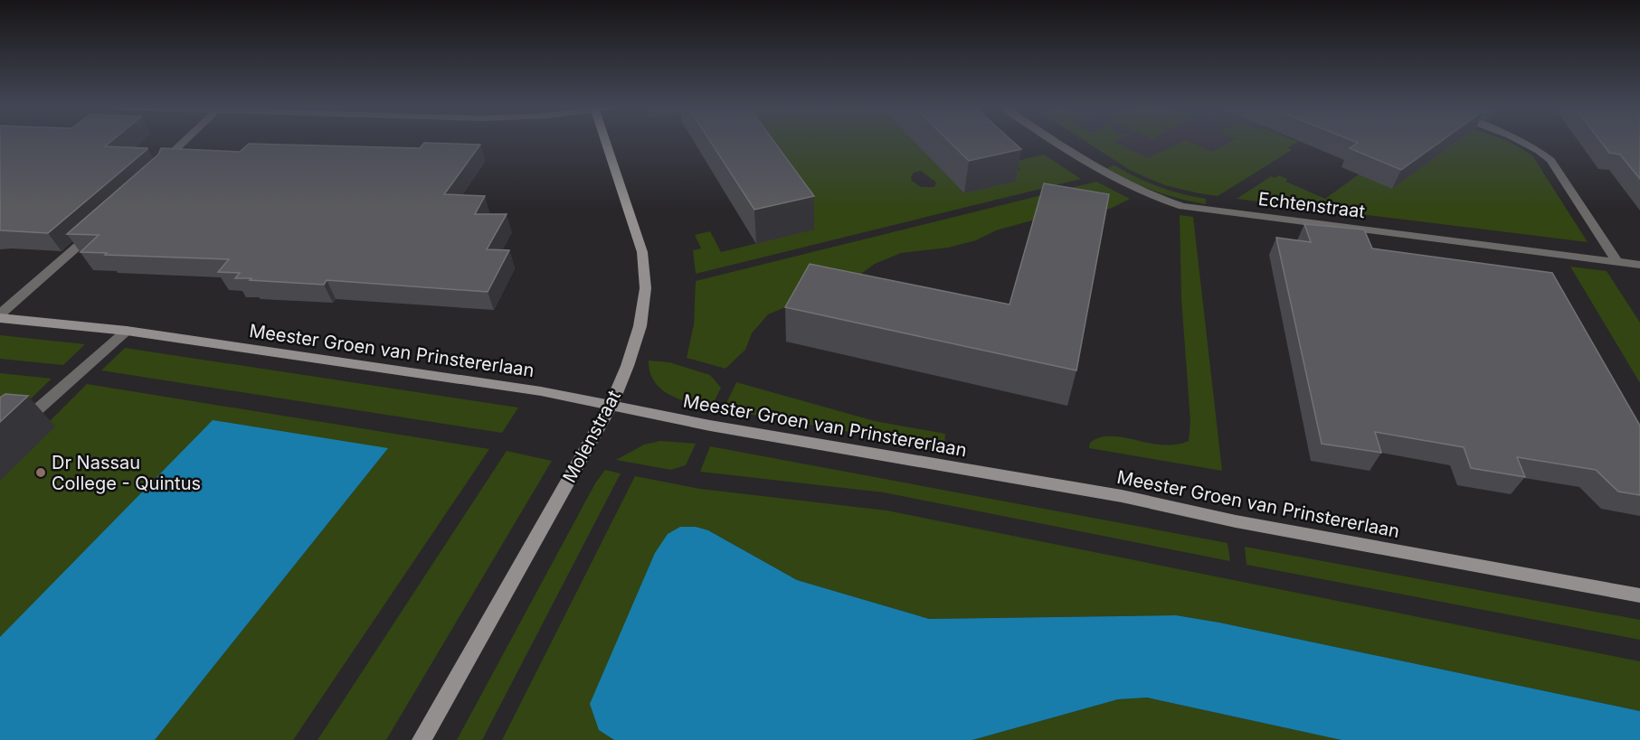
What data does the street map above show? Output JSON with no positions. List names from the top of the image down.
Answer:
{
  "streets": {
    "street": ["Echtenstraat", "Meester Groen van Prinstererlaan", "Molenstraat"]
  },
  "crossings": [
    ["Meester Groen van Prinstererlaan", "Molenstraat"]
  ],
  "places": ["Dr Nassau College - Quintus"]
}
